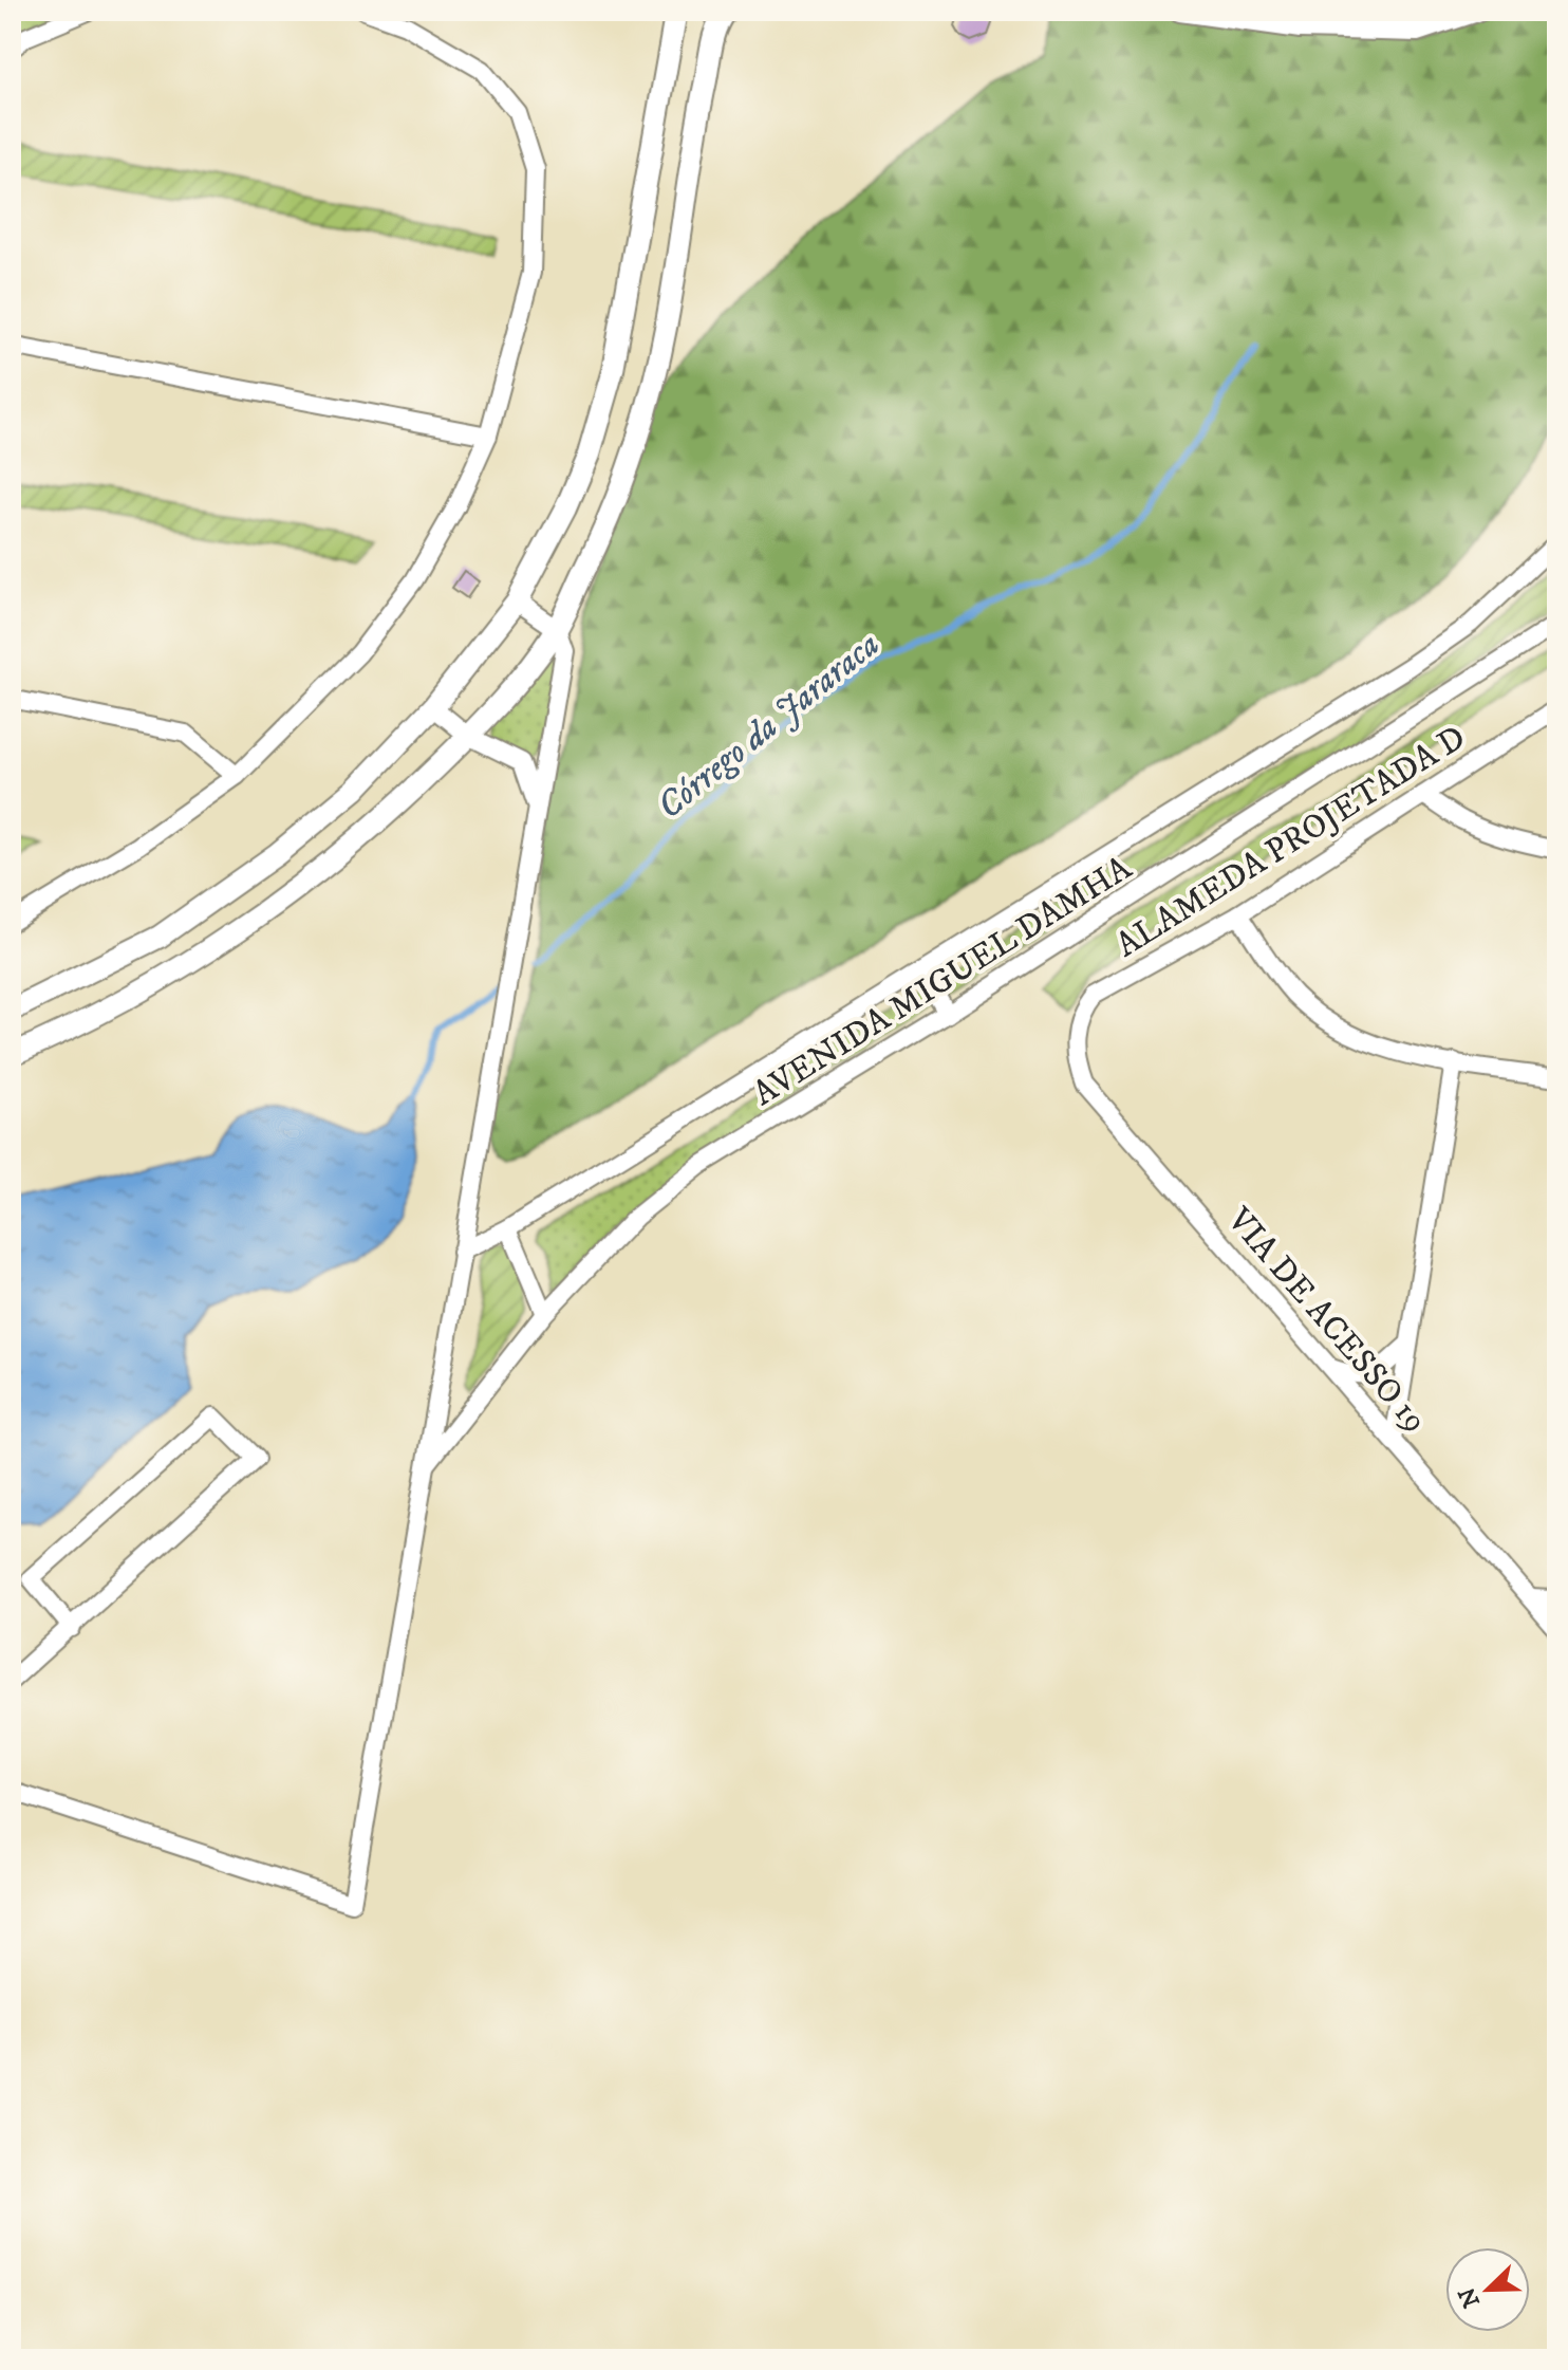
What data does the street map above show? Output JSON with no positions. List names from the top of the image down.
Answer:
{
  "streets": {
    "street": ["ALAMEDA PROJETADA D", "AVENIDA MIGUEL DAMHA", "VIA DE ACESSO 19"]
  },
  "crossings": [
    ["ALAMEDA PROJETADA D", "VIA DE ACESSO 19"]
  ],
  "water": ["Córrego da Jararaca"],
  "north": "bottom left"
}
